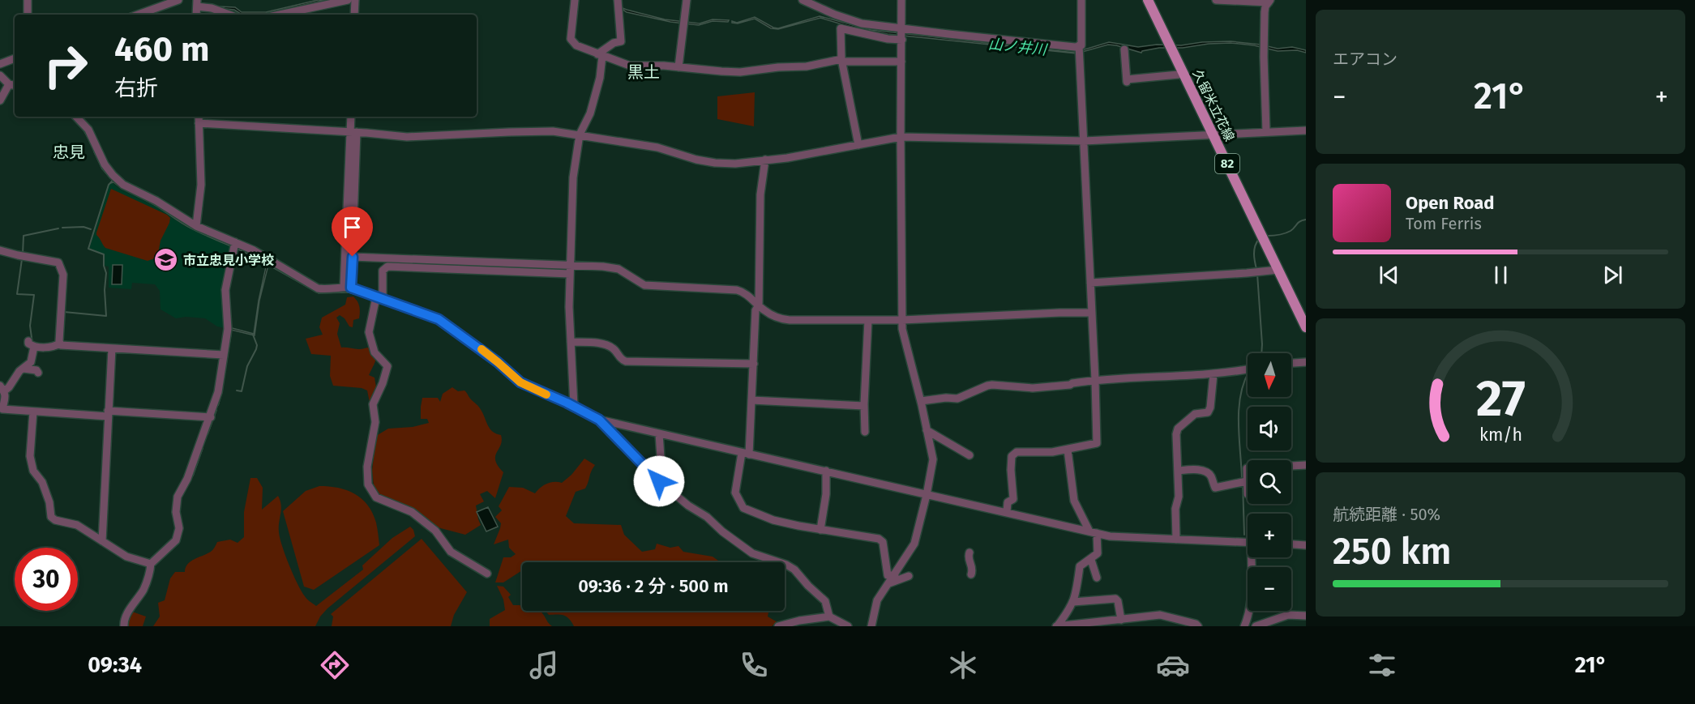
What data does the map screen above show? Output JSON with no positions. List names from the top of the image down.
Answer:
{
  "streets": {
    "main road": ["久留米立花線", "82"]
  },
  "districts": ["黒土", "忠見"],
  "water": ["山ノ井川"],
  "places": {
    "school or university": ["市立忠見小学校"]
  },
  "north": "bottom",
  "page": {
    "tile": [
      "エアコン",
      ["航続距離 · 50%", "250 km"]
    ],
    "turn": ["460 m", "右折"],
    "heat": ["−", "21°", "+"],
    "song": ["Open Road", "Tom Ferris"],
    "map_buttons": ["+", "−"],
    "limit": "30",
    "trip": "09:36 · 2 分 · 500 m",
    "tabs": ["09:34", "21°"],
    "gauge": ["27", "km/h"]
  }
}
